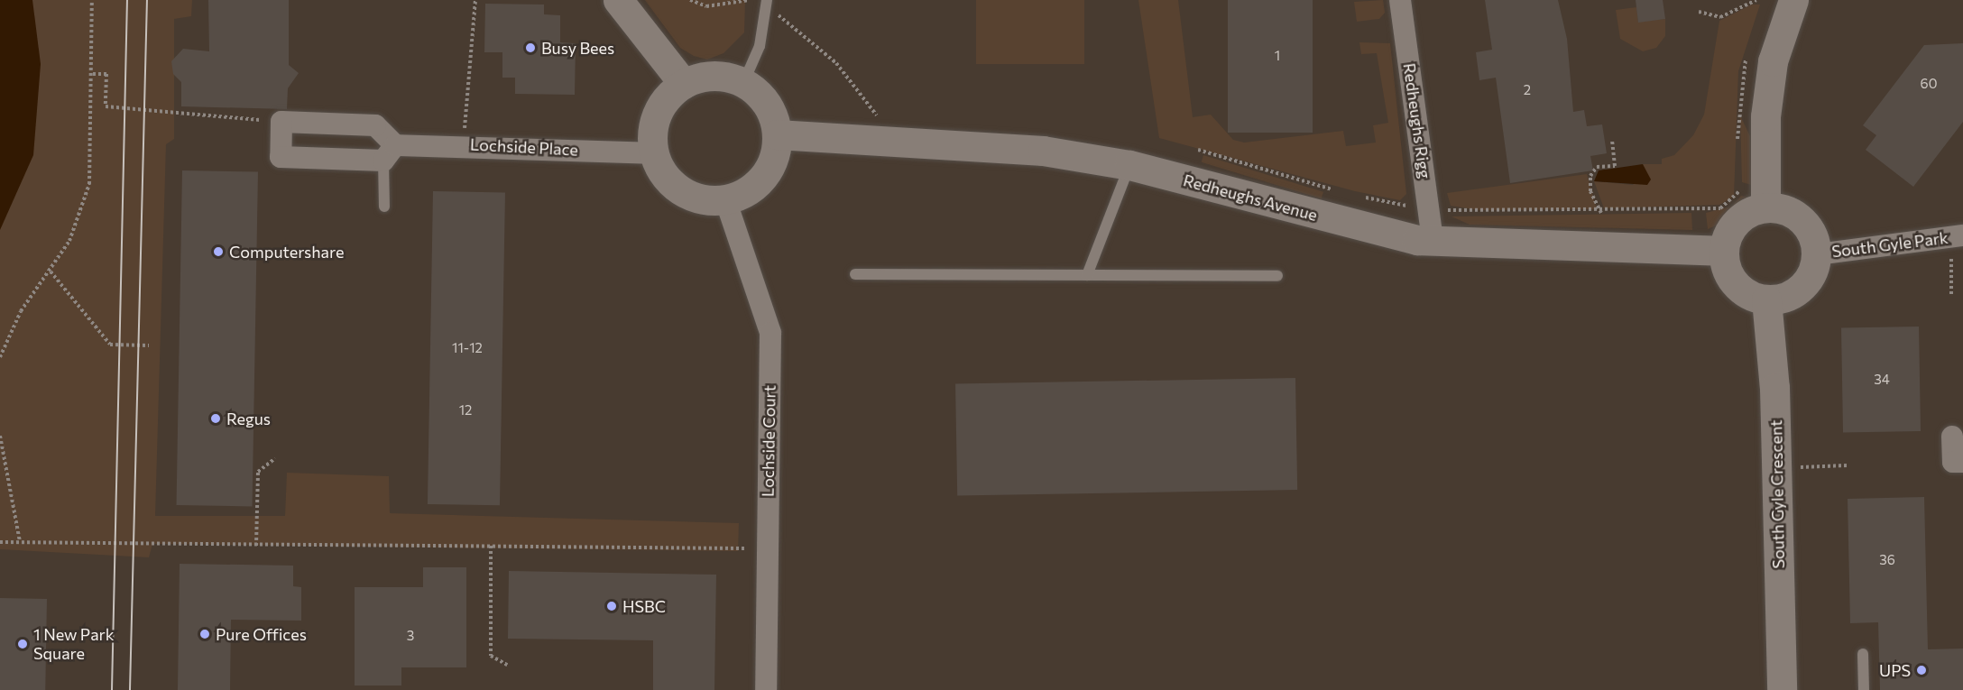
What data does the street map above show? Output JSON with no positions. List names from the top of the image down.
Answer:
{
  "streets": {
    "street": [
      "Redheughs Rigg",
      "Lochside Place",
      "Redheughs Avenue",
      "South Gyle Park",
      "Lochside Court",
      "South Gyle Crescent"
    ]
  },
  "crossings": [
    ["Redheughs Rigg", "Redheughs Avenue"],
    ["Lochside Place", "Redheughs Avenue"],
    ["Lochside Place", "Lochside Court"],
    ["Redheughs Avenue", "South Gyle Park"],
    ["Redheughs Avenue", "Lochside Court"],
    ["Redheughs Avenue", "South Gyle Crescent"],
    ["South Gyle Park", "South Gyle Crescent"]
  ],
  "places": [
    "Busy Bees",
    "Computershare",
    "Regus",
    "HSBC",
    "Pure Offices",
    "1 New Park Square",
    "UPS"
  ],
  "house_numbers": [
    "1",
    "60",
    "2",
    "11-12",
    "34",
    "12",
    "36",
    "3"
  ]
}
